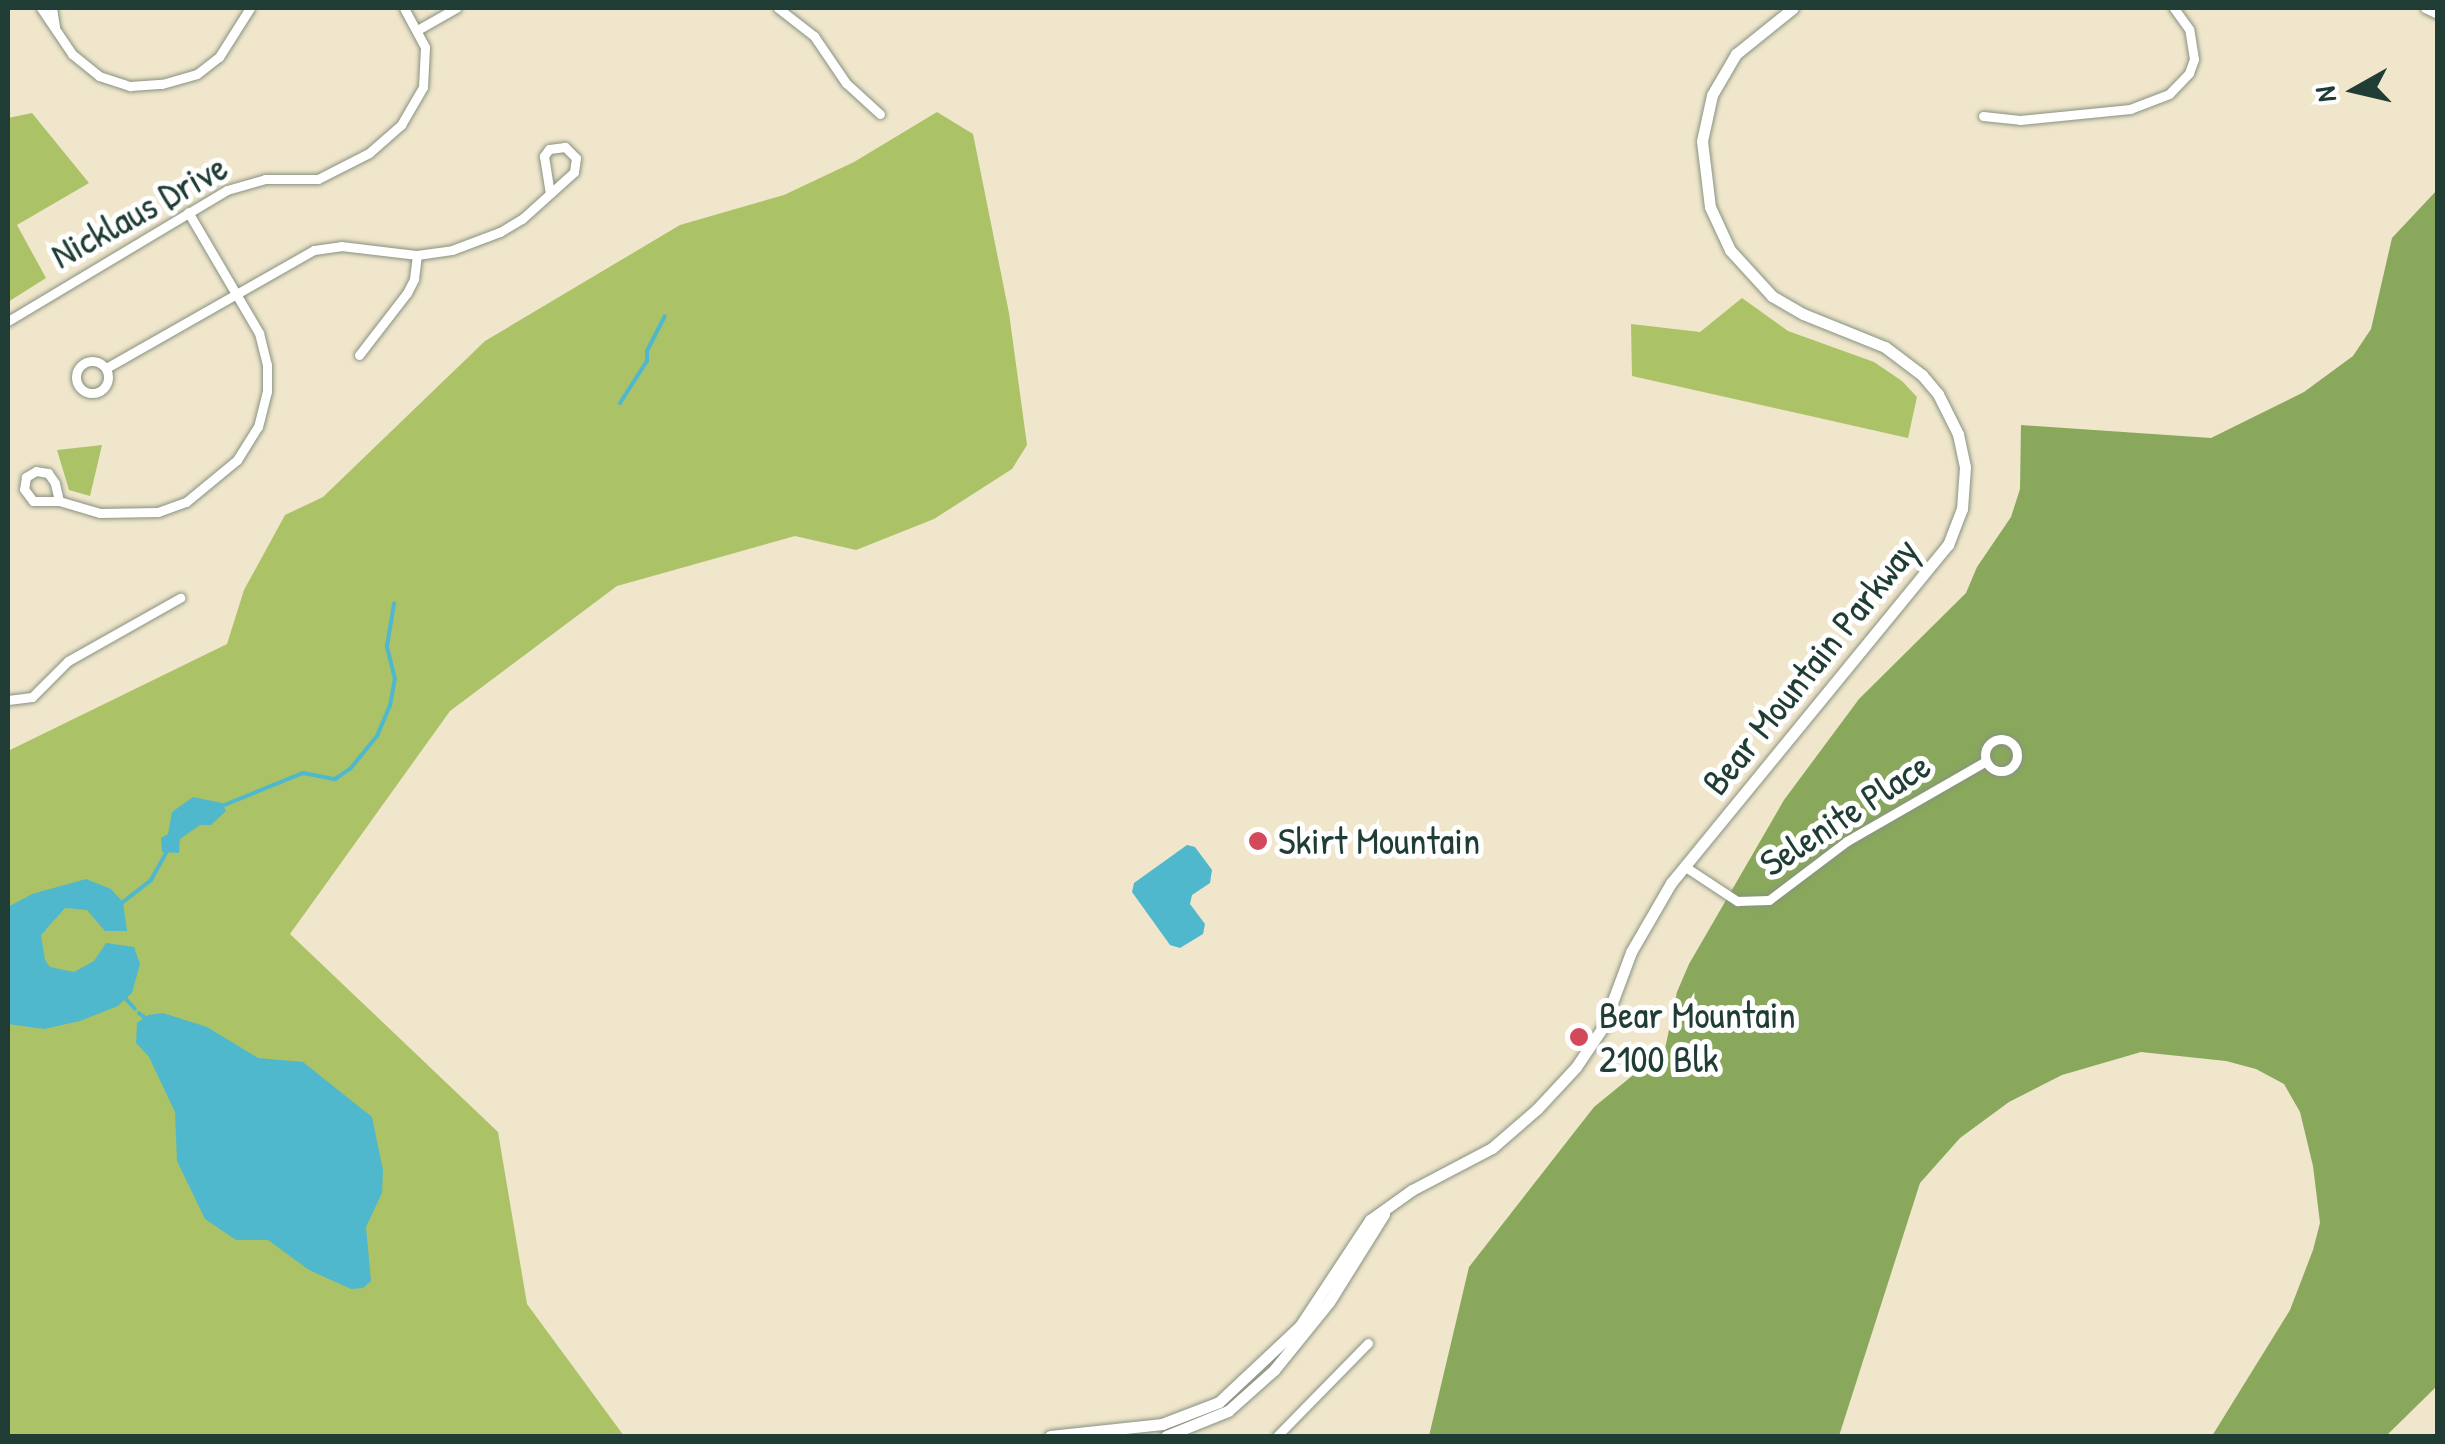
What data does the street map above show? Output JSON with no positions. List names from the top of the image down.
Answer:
{
  "streets": {
    "street": ["Nicklaus Drive", "Bear Mountain Parkway", "Selenite Place"]
  },
  "crossings": [
    ["Bear Mountain Parkway", "Selenite Place"]
  ],
  "places": ["Skirt Mountain", "Bear Mountain 2100 Blk"],
  "north": "left"
}
